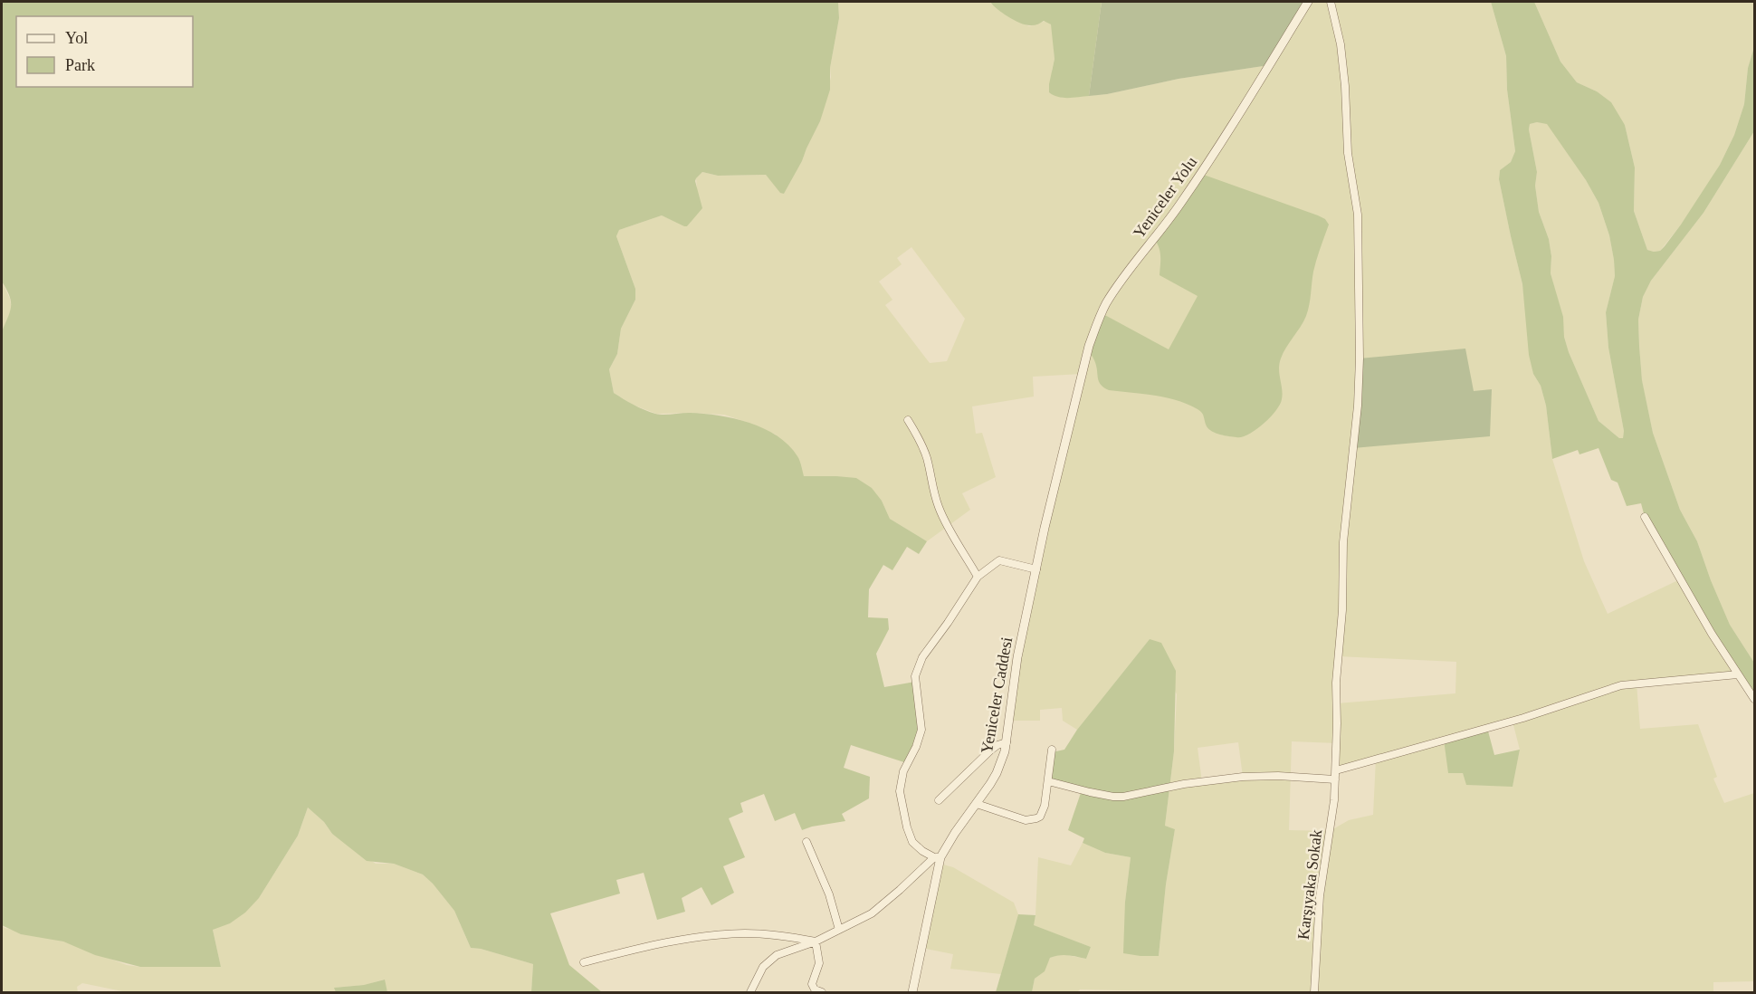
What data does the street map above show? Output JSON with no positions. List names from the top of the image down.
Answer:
{
  "streets": {
    "street": ["Yeniceler Yolu", "Yeniceler Caddesi", "Karşıyaka Sokak"]
  },
  "crossings": [
    ["Yeniceler Yolu", "Yeniceler Caddesi"]
  ],
  "legend": ["Yol", "Park"]
}
